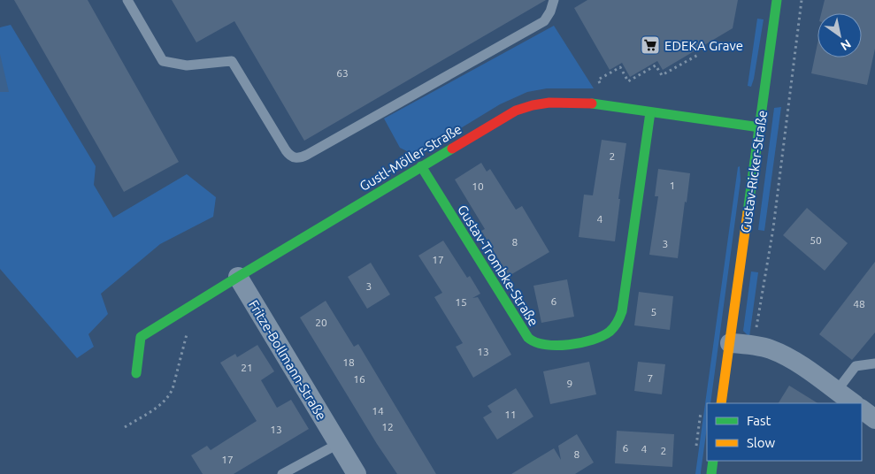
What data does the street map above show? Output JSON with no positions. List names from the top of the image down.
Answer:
{
  "streets": {
    "street": [
      "Gustl-Möller-Straße",
      "Gustav-Ricker-Straße",
      "Gustav-Trombke-Straße",
      "Fritze-Bollmann-Straße"
    ]
  },
  "crossings": [
    ["Gustl-Möller-Straße", "Gustav-Ricker-Straße"],
    ["Gustl-Möller-Straße", "Gustav-Trombke-Straße"],
    ["Gustl-Möller-Straße", "Fritze-Bollmann-Straße"]
  ],
  "places": {
    "supermarket": ["EDEKA Grave"]
  },
  "house_numbers": [
    "63",
    "2",
    "1",
    "10",
    "4",
    "50",
    "8",
    "3",
    "17",
    "3",
    "6",
    "15",
    "48",
    "5",
    "20",
    "13",
    "18",
    "21",
    "7",
    "16",
    "9",
    "14",
    "11",
    "12",
    "13",
    "6",
    "4",
    "2",
    "8",
    "17"
  ],
  "legend": ["Fast", "Slow"],
  "north": "bottom right"
}
